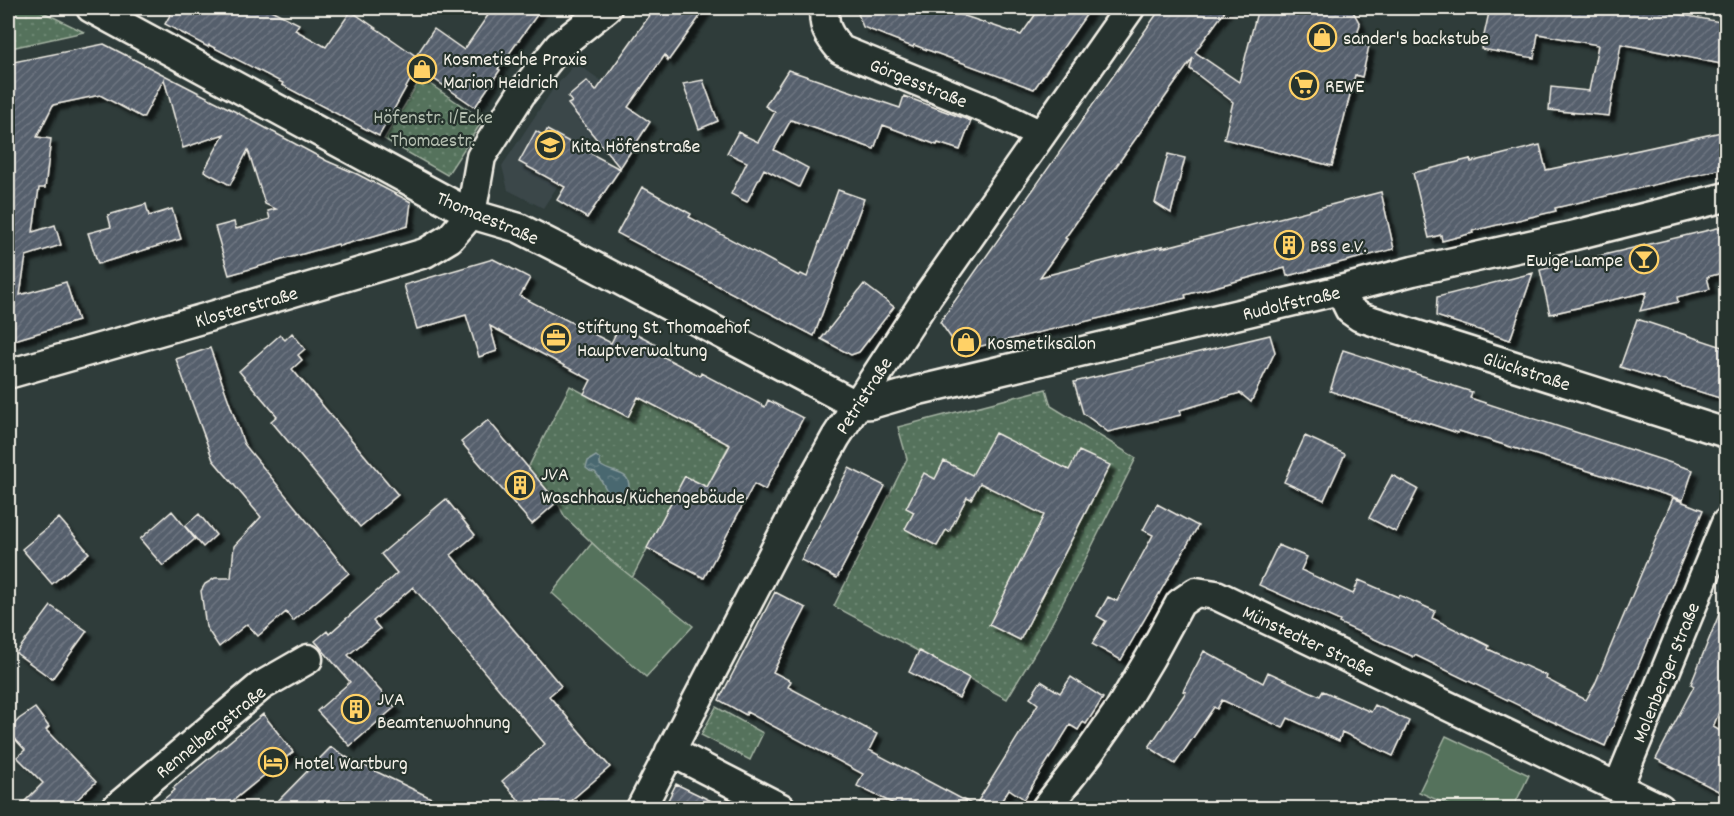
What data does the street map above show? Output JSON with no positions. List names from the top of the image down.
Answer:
{
  "streets": {
    "street": [
      "Görgesstraße",
      "Thomaestraße",
      "Rudolfstraße",
      "Klosterstraße",
      "Glückstraße",
      "Petristraße",
      "Münstedter Straße",
      "Molenberger Straße",
      "Rennelbergstraße"
    ]
  },
  "crossings": [
    ["Görgesstraße", "Petristraße"],
    ["Thomaestraße", "Rudolfstraße"],
    ["Thomaestraße", "Klosterstraße"],
    ["Thomaestraße", "Petristraße"],
    ["Rudolfstraße", "Glückstraße"],
    ["Rudolfstraße", "Petristraße"],
    ["Münstedter Straße", "Molenberger Straße"]
  ],
  "parks": ["Höfenstr. 1/Ecke Thomaestr."],
  "places": {
    "shop": ["sander's backstube", "Kosmetische Praxis Marion Heidrich", "Kosmetiksalon"],
    "supermarket": ["REWE"],
    "school or university": ["Kita Höfenstraße"],
    "building": ["BSS e.V.", "JVA Waschhaus/Küchengebäude", "JVA Beamtenwohnung"],
    "bar": ["Ewige Lampe"],
    "office": ["Stiftung St. Thomaehof Hauptverwaltung"],
    "hotel": ["Hotel Wartburg"]
  }
}
